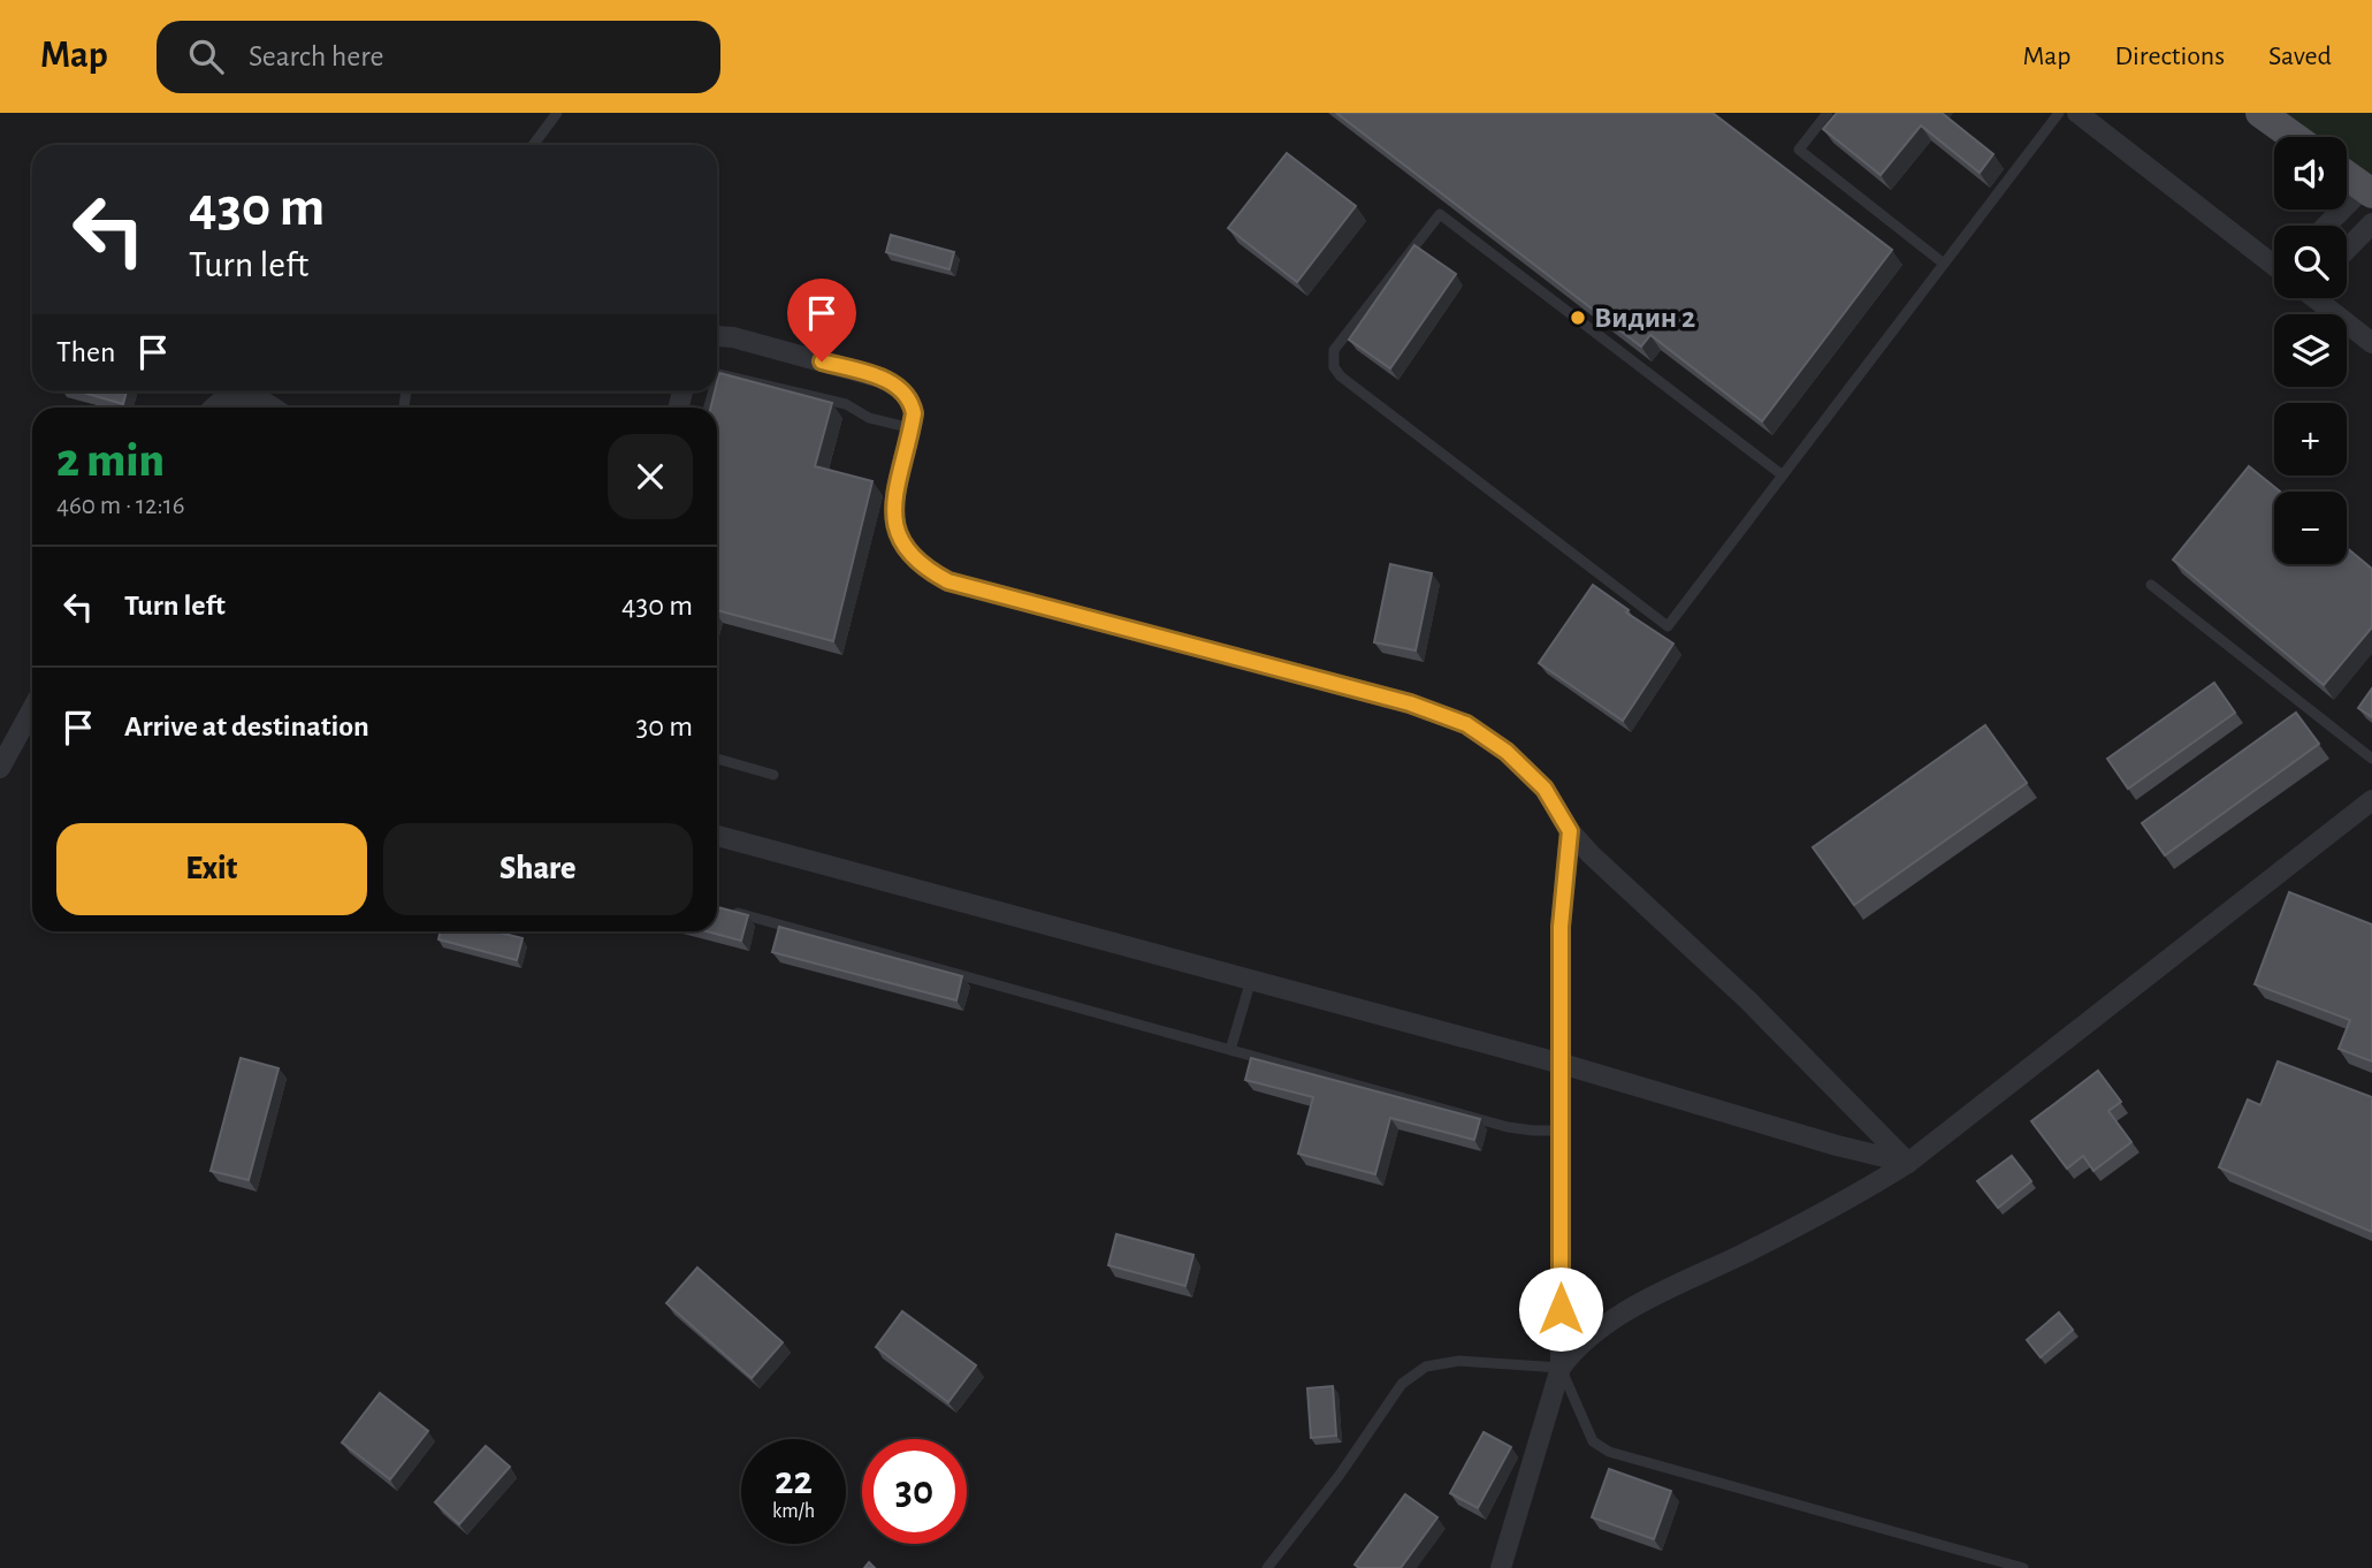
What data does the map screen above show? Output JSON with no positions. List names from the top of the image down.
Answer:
{
  "places": ["Видин 2"],
  "page": {
    "header": "Map",
    "search": "Search here",
    "nav": ["Map", "Directions", "Saved"],
    "map_buttons": ["+", "−"],
    "turn": ["430 m", "Turn left"],
    "then": "Then",
    "heading": ["2 min", "460 m · 12:16"],
    "list": [
      {
        "name": "Turn left",
        "value": "430 m"
      },
      {
        "name": "Arrive at destination",
        "value": "30 m"
      }
    ],
    "buttons": ["Exit", "Share"],
    "speed": "22 km/h",
    "limit": "30"
  }
}
